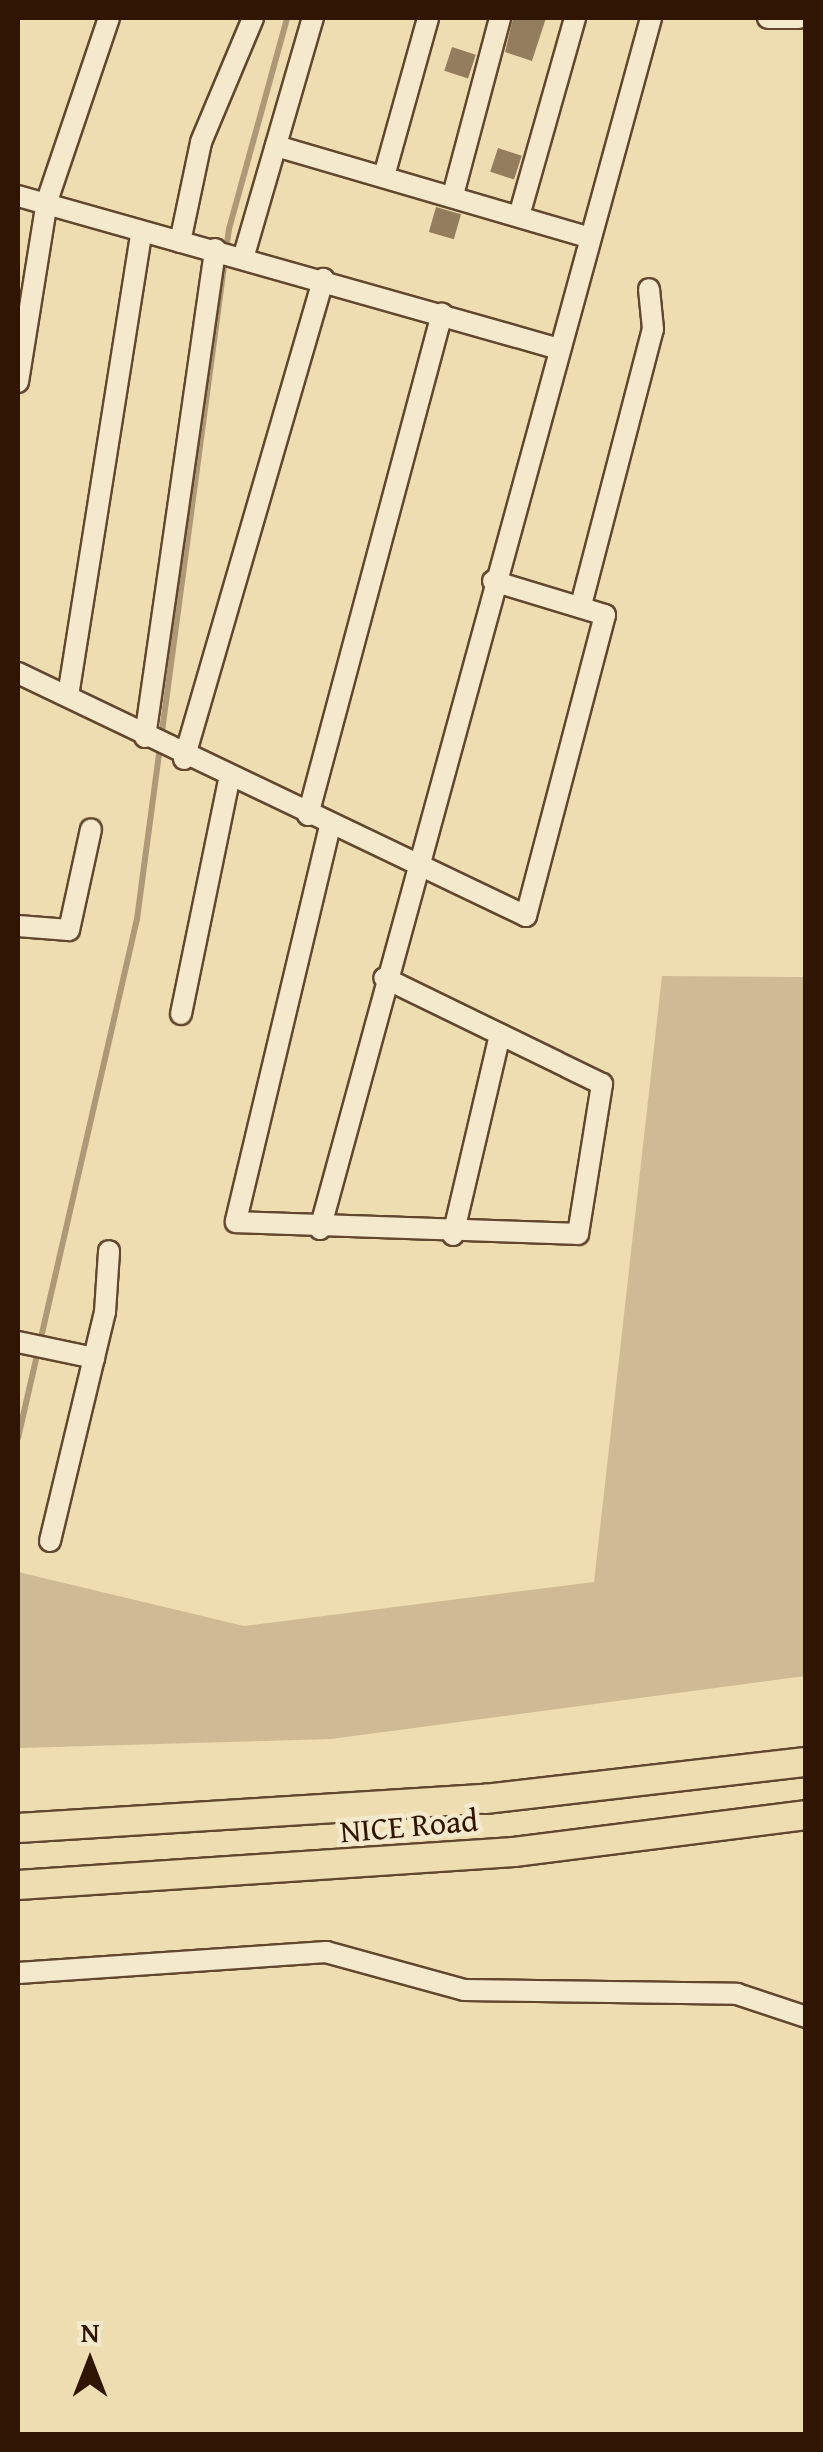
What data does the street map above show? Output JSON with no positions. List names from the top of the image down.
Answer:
{
  "streets": {
    "highway": ["NICE Road"]
  },
  "north": "top"
}
